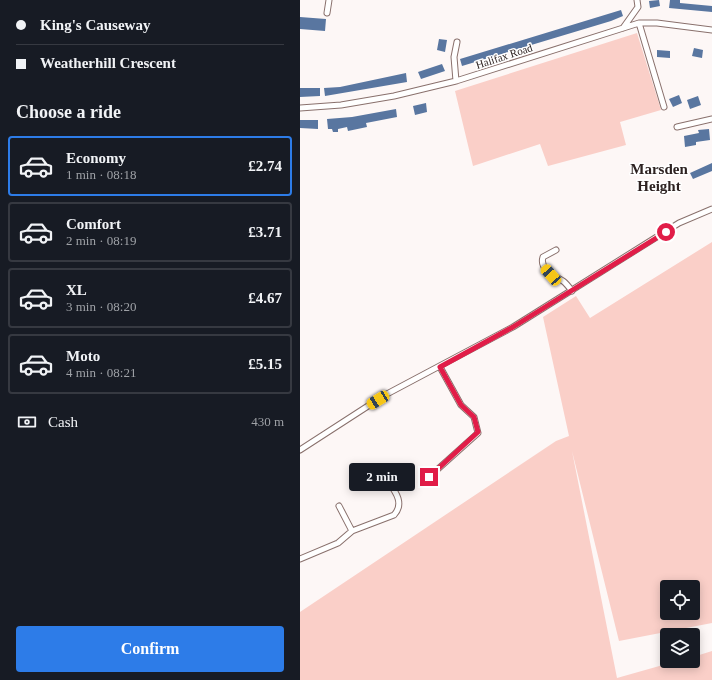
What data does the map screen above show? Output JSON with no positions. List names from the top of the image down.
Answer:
{
  "streets": {
    "street": ["Halifax Road"]
  },
  "districts": ["Marsden Height"],
  "page": {
    "banner": ["King's Causeway", "Weatherhill Crescent"],
    "heading": "Choose a ride",
    "list": [
      {
        "name": "Economy",
        "note": "1 min · 08:18",
        "value": "£2.74"
      },
      {
        "name": "Comfort",
        "note": "2 min · 08:19",
        "value": "£3.71"
      },
      {
        "name": "XL",
        "note": "3 min · 08:20",
        "value": "£4.67"
      },
      {
        "name": "Moto",
        "note": "4 min · 08:21",
        "value": "£5.15"
      }
    ],
    "pay": ["Cash", "430 m"],
    "bubble": "2 min",
    "buttons": "Confirm"
  }
}
